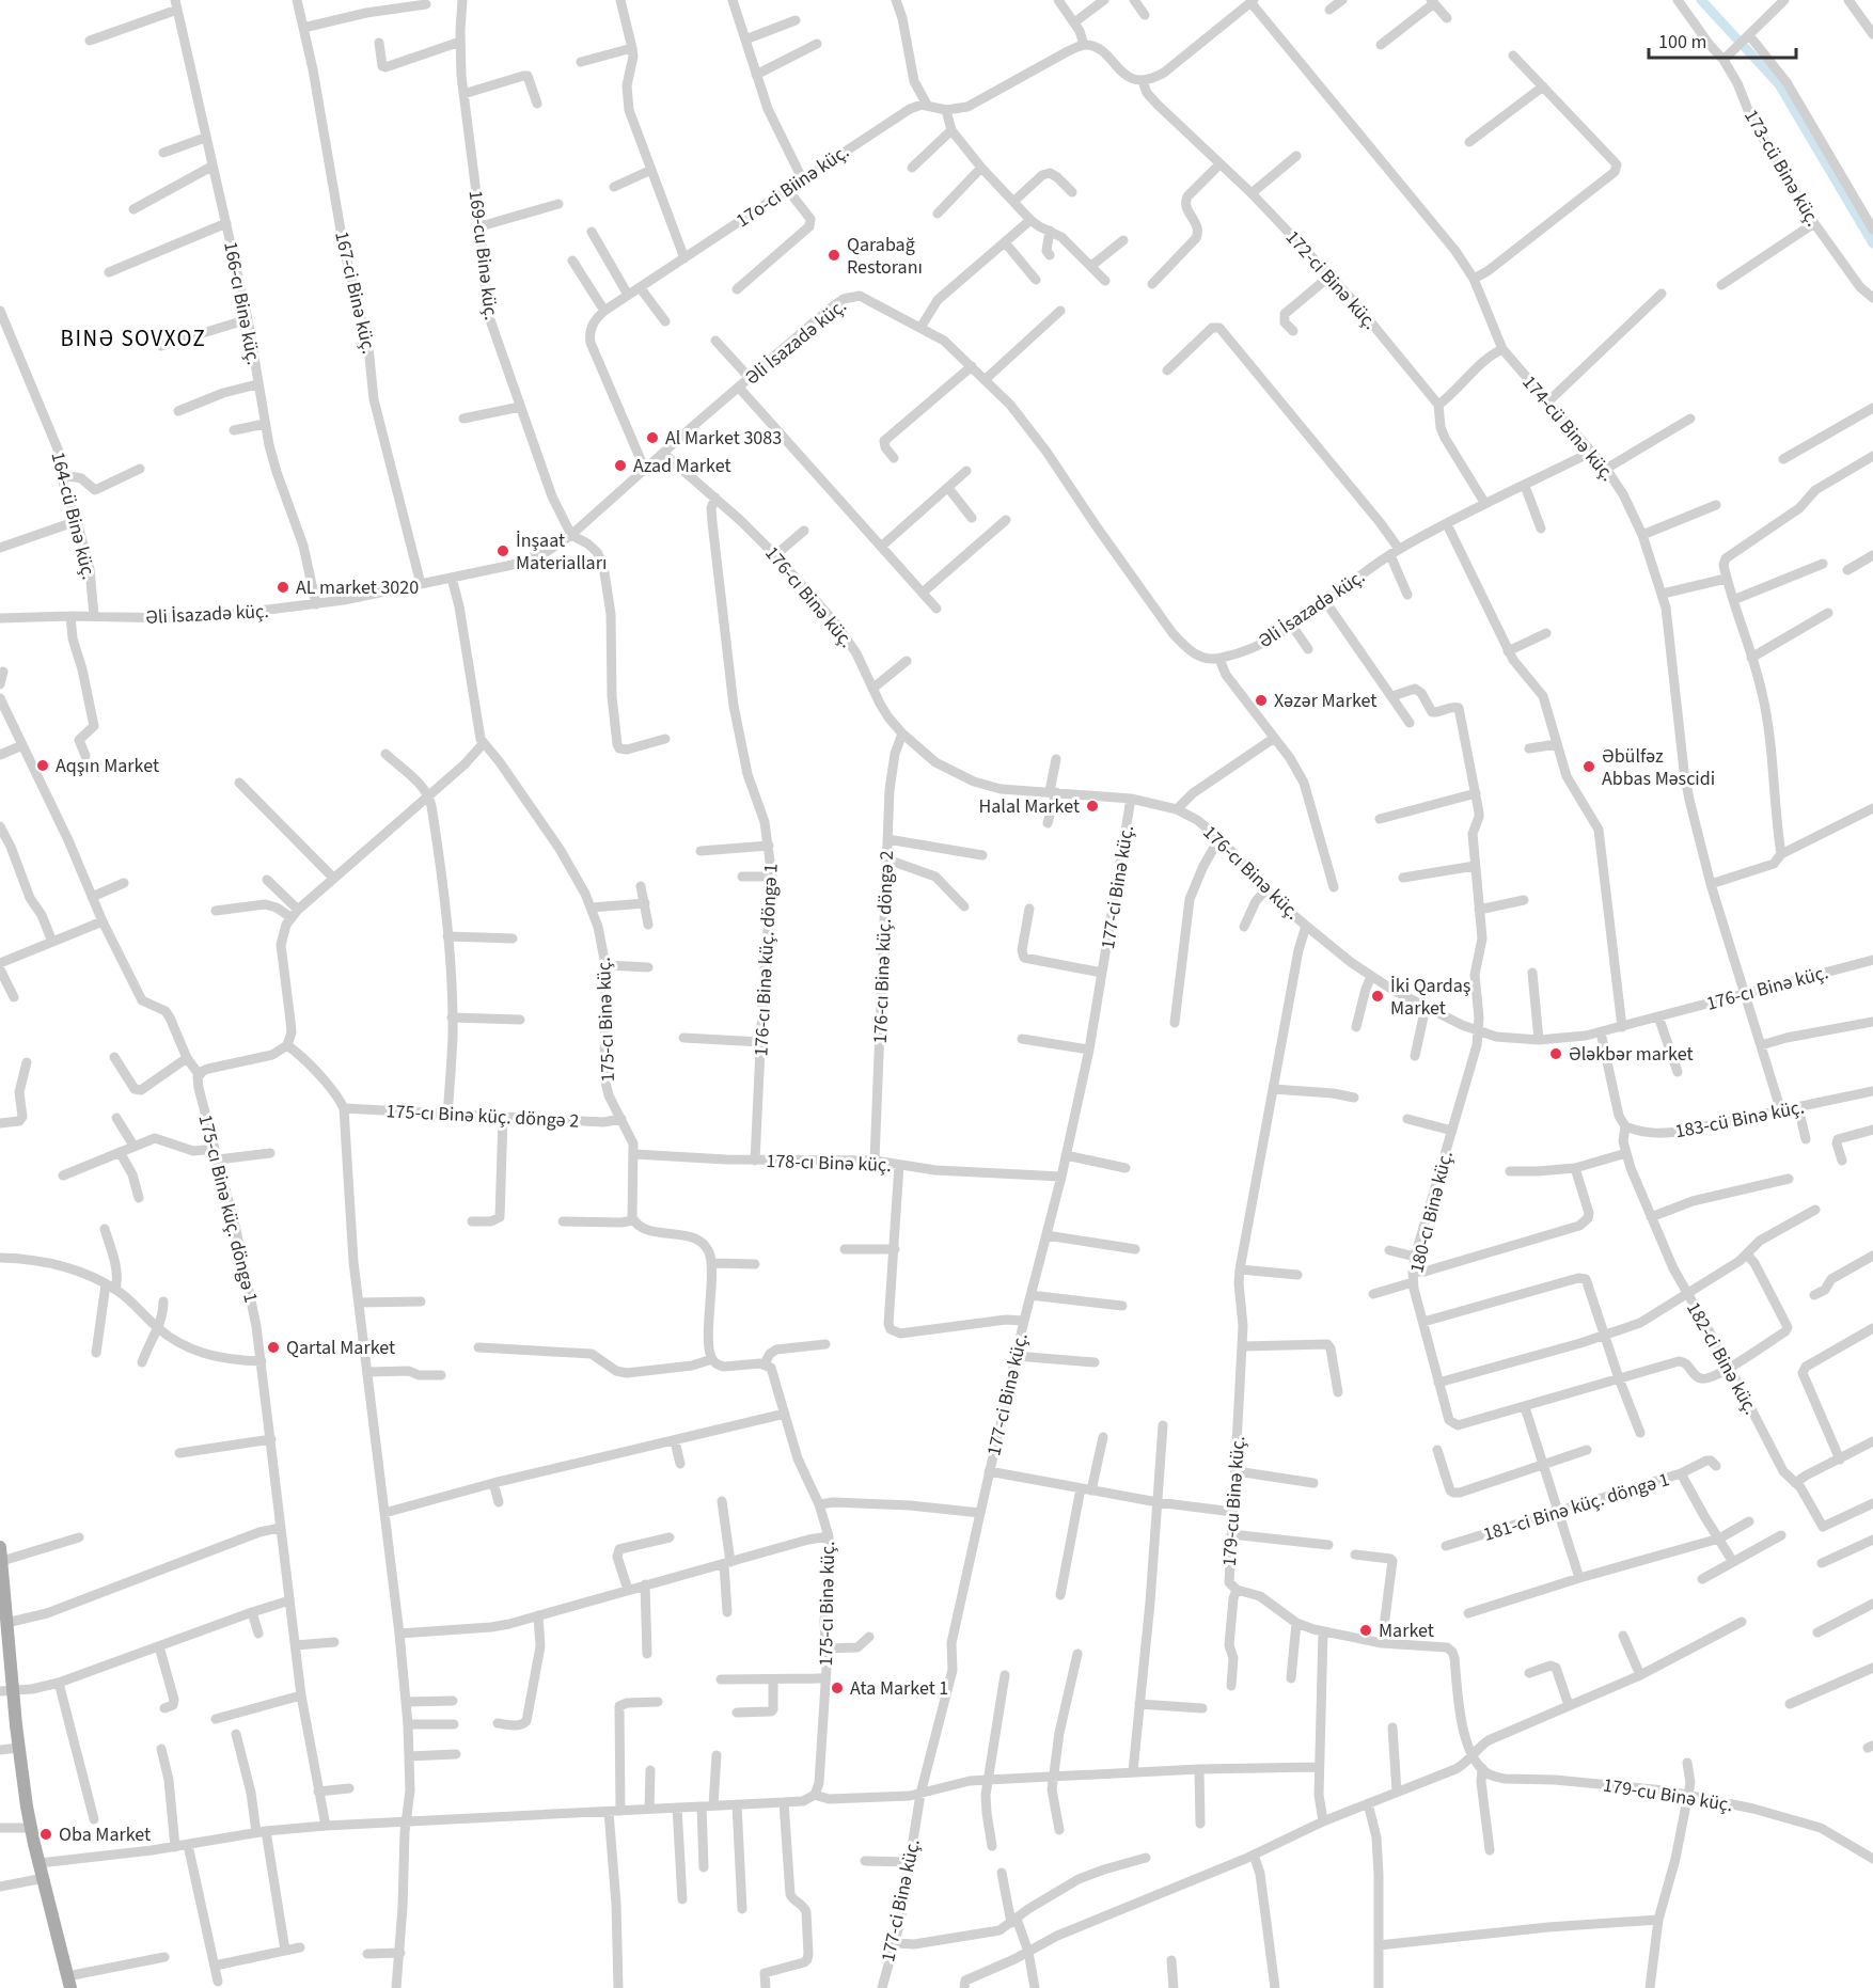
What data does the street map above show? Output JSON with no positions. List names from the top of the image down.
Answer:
{
  "streets": {
    "street": [
      "173-cü Binə küç.",
      "17o-ci Biinə küç.",
      "169-cu Binə küç.",
      "172-ci Binə küç.",
      "167-ci Binə küç.",
      "166-cı Binə küç.",
      "Əli İsazadə küç.",
      "174-cü Binə küç.",
      "164-cü Binə küç.",
      "176-cı Binə küç.",
      "177-ci Binə küç.",
      "176-cı Binə küç. döngə 2",
      "176-cı Binə küç. döngə 1",
      "175-cı Binə küç.",
      "175-cı Binə küç. döngə 2",
      "183-cü Binə küç.",
      "178-cı Binə küç.",
      "175-cı Binə küç. döngə 1",
      "180-cı Binə küç.",
      "182-ci Binə küç.",
      "179-cu Binə küç.",
      "181-ci Binə küç. döngə 1"
    ]
  },
  "crossings": [
    ["17o-ci Biinə küç.", "Əli İsazadə küç."],
    ["169-cu Binə küç.", "Əli İsazadə küç."],
    ["172-ci Binə küç.", "Əli İsazadə küç."],
    ["167-ci Binə küç.", "Əli İsazadə küç."],
    ["166-cı Binə küç.", "Əli İsazadə küç."],
    ["Əli İsazadə küç.", "174-cü Binə küç."],
    ["Əli İsazadə küç.", "164-cü Binə küç."],
    ["Əli İsazadə küç.", "176-cı Binə küç."],
    ["Əli İsazadə küç.", "175-cı Binə küç."],
    ["174-cü Binə küç.", "176-cı Binə küç."],
    ["174-cü Binə küç.", "183-cü Binə küç."],
    ["176-cı Binə küç.", "177-ci Binə küç."],
    ["176-cı Binə küç.", "176-cı Binə küç. döngə 2"],
    ["176-cı Binə küç.", "176-cı Binə küç. döngə 1"],
    ["176-cı Binə küç.", "180-cı Binə küç."],
    ["176-cı Binə küç.", "179-cu Binə küç."],
    ["177-ci Binə küç.", "178-cı Binə küç."],
    ["176-cı Binə küç. döngə 2", "178-cı Binə küç."],
    ["176-cı Binə küç. döngə 1", "178-cı Binə küç."],
    ["175-cı Binə küç.", "175-cı Binə küç. döngə 2"],
    ["175-cı Binə küç.", "178-cı Binə küç."],
    ["183-cü Binə küç.", "182-ci Binə küç."],
    ["180-cı Binə küç.", "182-ci Binə küç."]
  ],
  "districts": ["BINƏ SOVXOZ"],
  "places": [
    "Qarabağ Restoranı",
    "Al Market 3083",
    "Azad Market",
    "İnşaat Materialları",
    "AL market 3020",
    "Xəzər Market",
    "Aqşın Market",
    "Əbülfəz Abbas Məscidi",
    "Halal Market",
    "İki Qardaş Market",
    "Ələkbər market",
    "Qartal Market",
    "Market",
    "Ata Market 1",
    "Oba Market"
  ],
  "scale_bar": "100 m"
}
